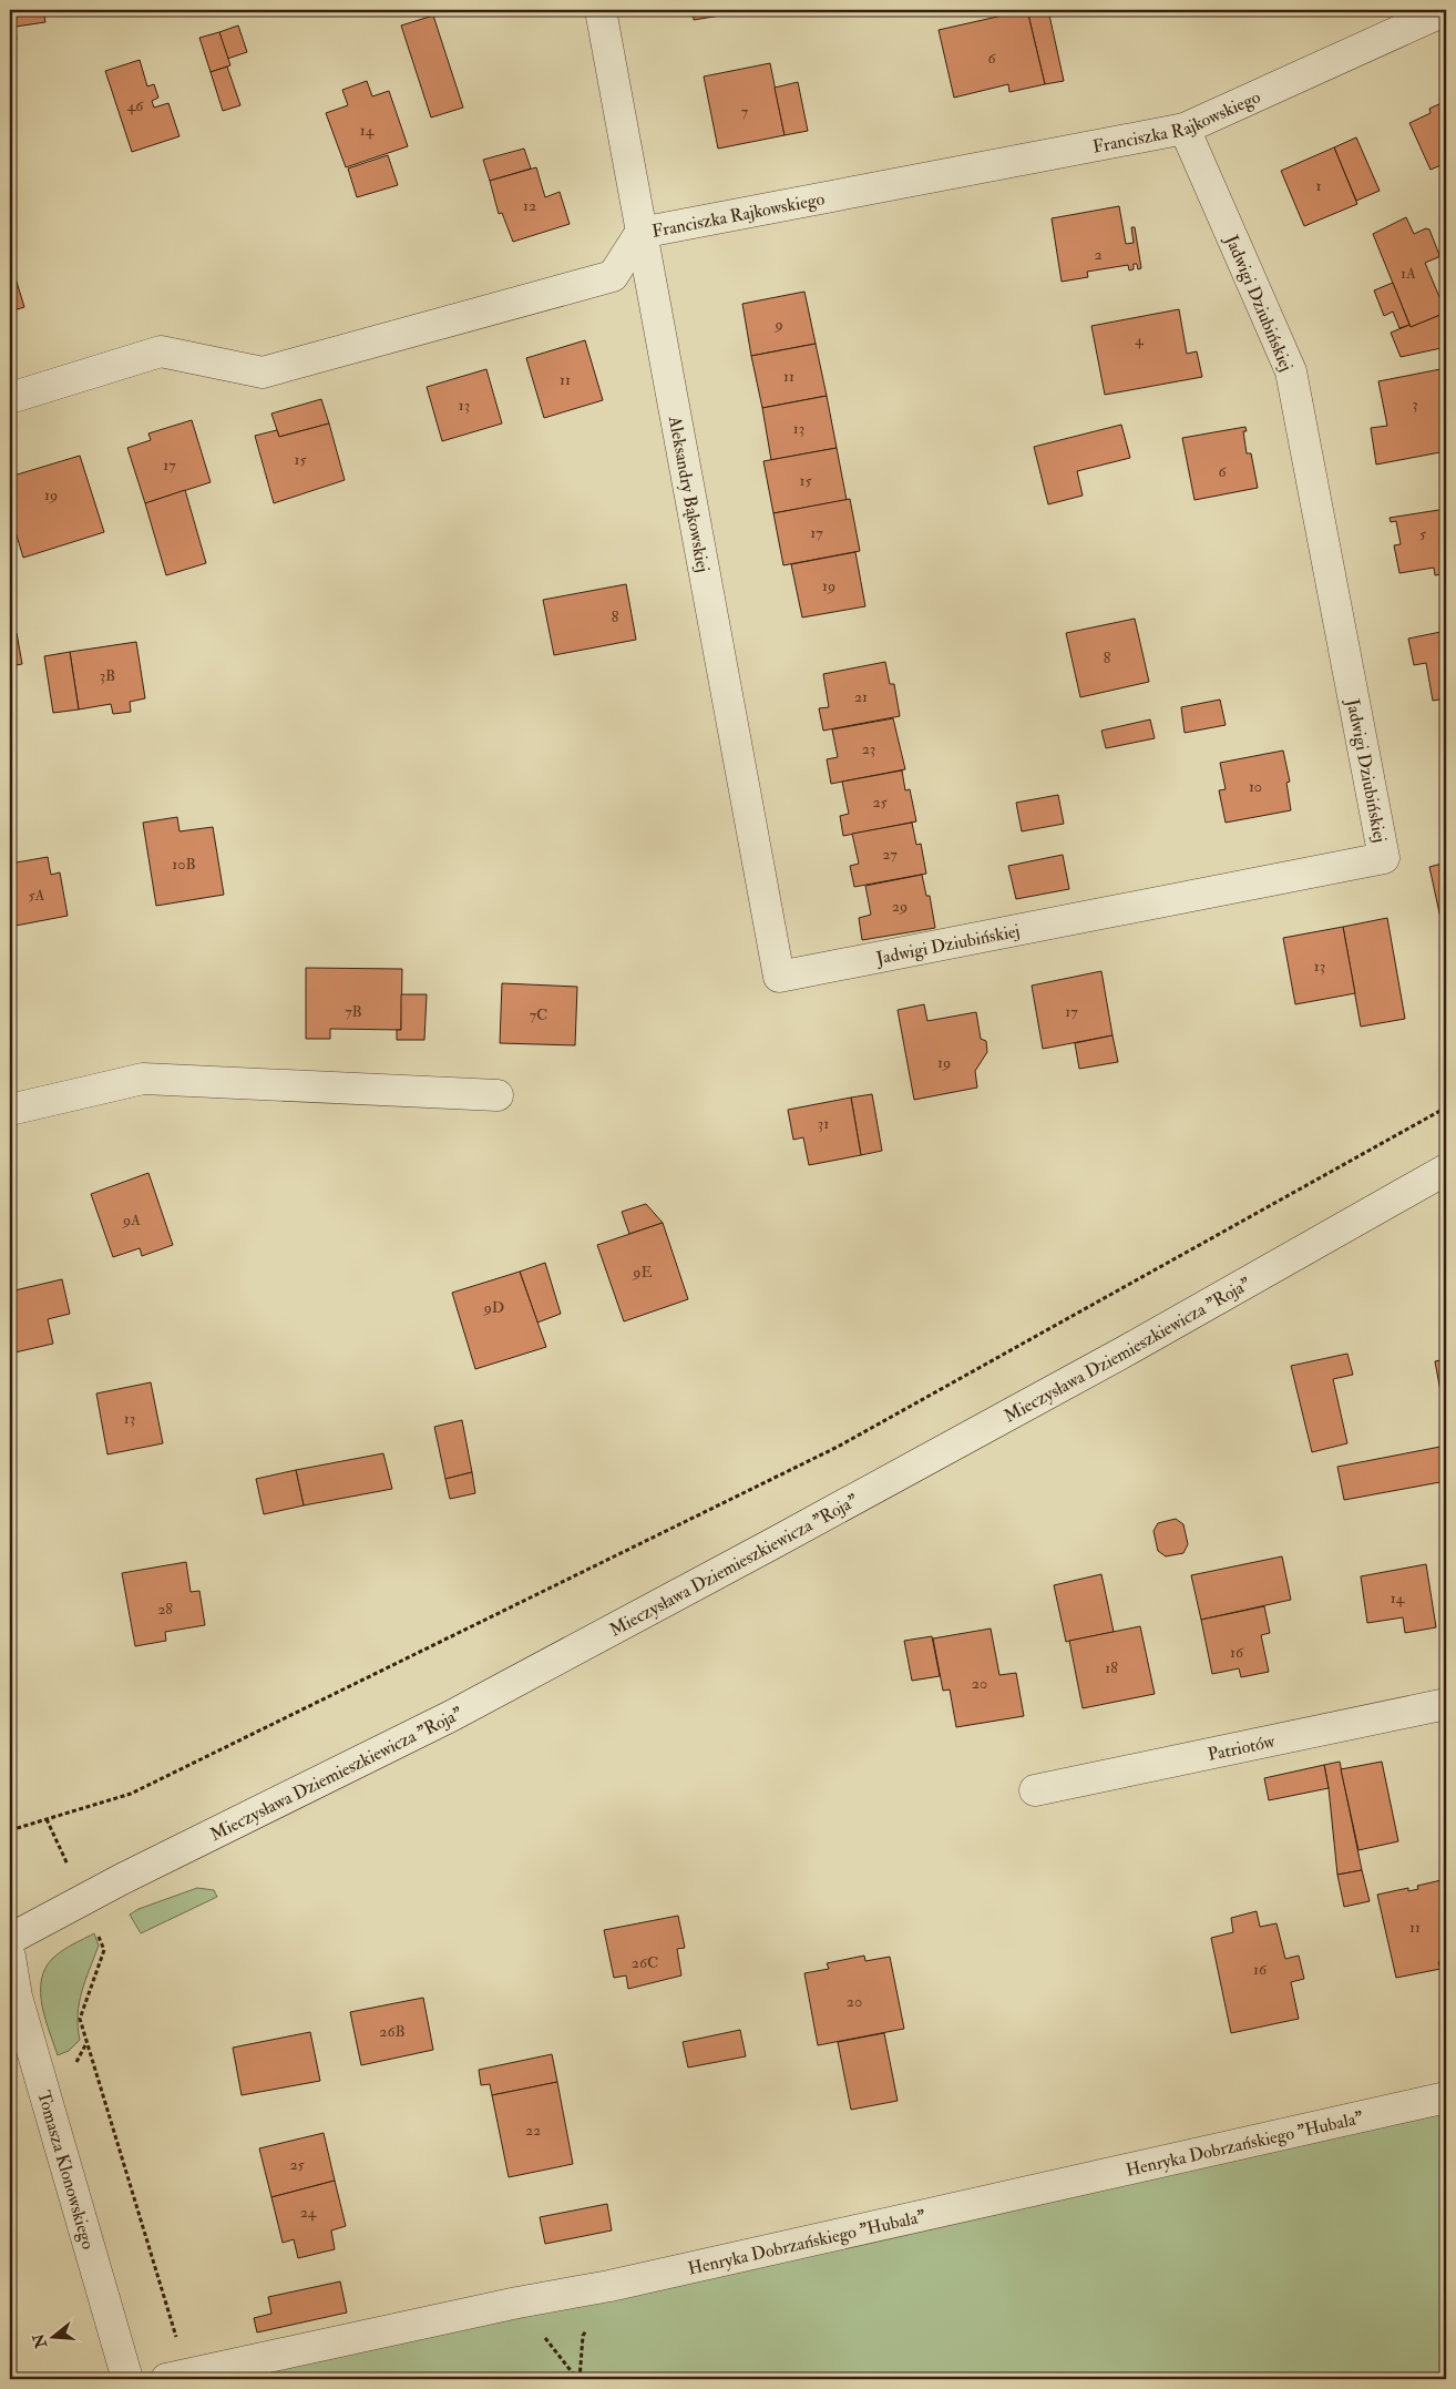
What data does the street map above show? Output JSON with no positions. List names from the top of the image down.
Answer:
{
  "streets": {
    "street": [
      "Franciszka Rajkowskiego",
      "Jadwigi Dziubińskiej",
      "Aleksandry Bąkowskiej",
      "Mieczysława Dziemieszkiewicza \"Roja\"",
      "Patriotów",
      "Henryka Dobrzańskiego \"Hubala\"",
      "Tomasza Klonowskiego"
    ]
  },
  "crossings": [
    ["Franciszka Rajkowskiego", "Jadwigi Dziubińskiej"],
    ["Franciszka Rajkowskiego", "Aleksandry Bąkowskiej"],
    ["Jadwigi Dziubińskiej", "Aleksandry Bąkowskiej"]
  ],
  "house_numbers": [
    "6",
    "46",
    "7",
    "14",
    "1",
    "12",
    "2",
    "1A",
    "9",
    "4",
    "11",
    "11",
    "3",
    "13",
    "13",
    "15",
    "17",
    "6",
    "15",
    "19",
    "17",
    "5",
    "19",
    "8",
    "8",
    "3B",
    "21",
    "23",
    "10",
    "25",
    "27",
    "10B",
    "5A",
    "29",
    "13",
    "7B",
    "17",
    "7C",
    "19",
    "31",
    "9A",
    "9E",
    "9D",
    "13",
    "14",
    "28",
    "16",
    "18",
    "20",
    "11",
    "26C",
    "16",
    "20",
    "26B",
    "22",
    "25",
    "24"
  ],
  "north": "left"
}
